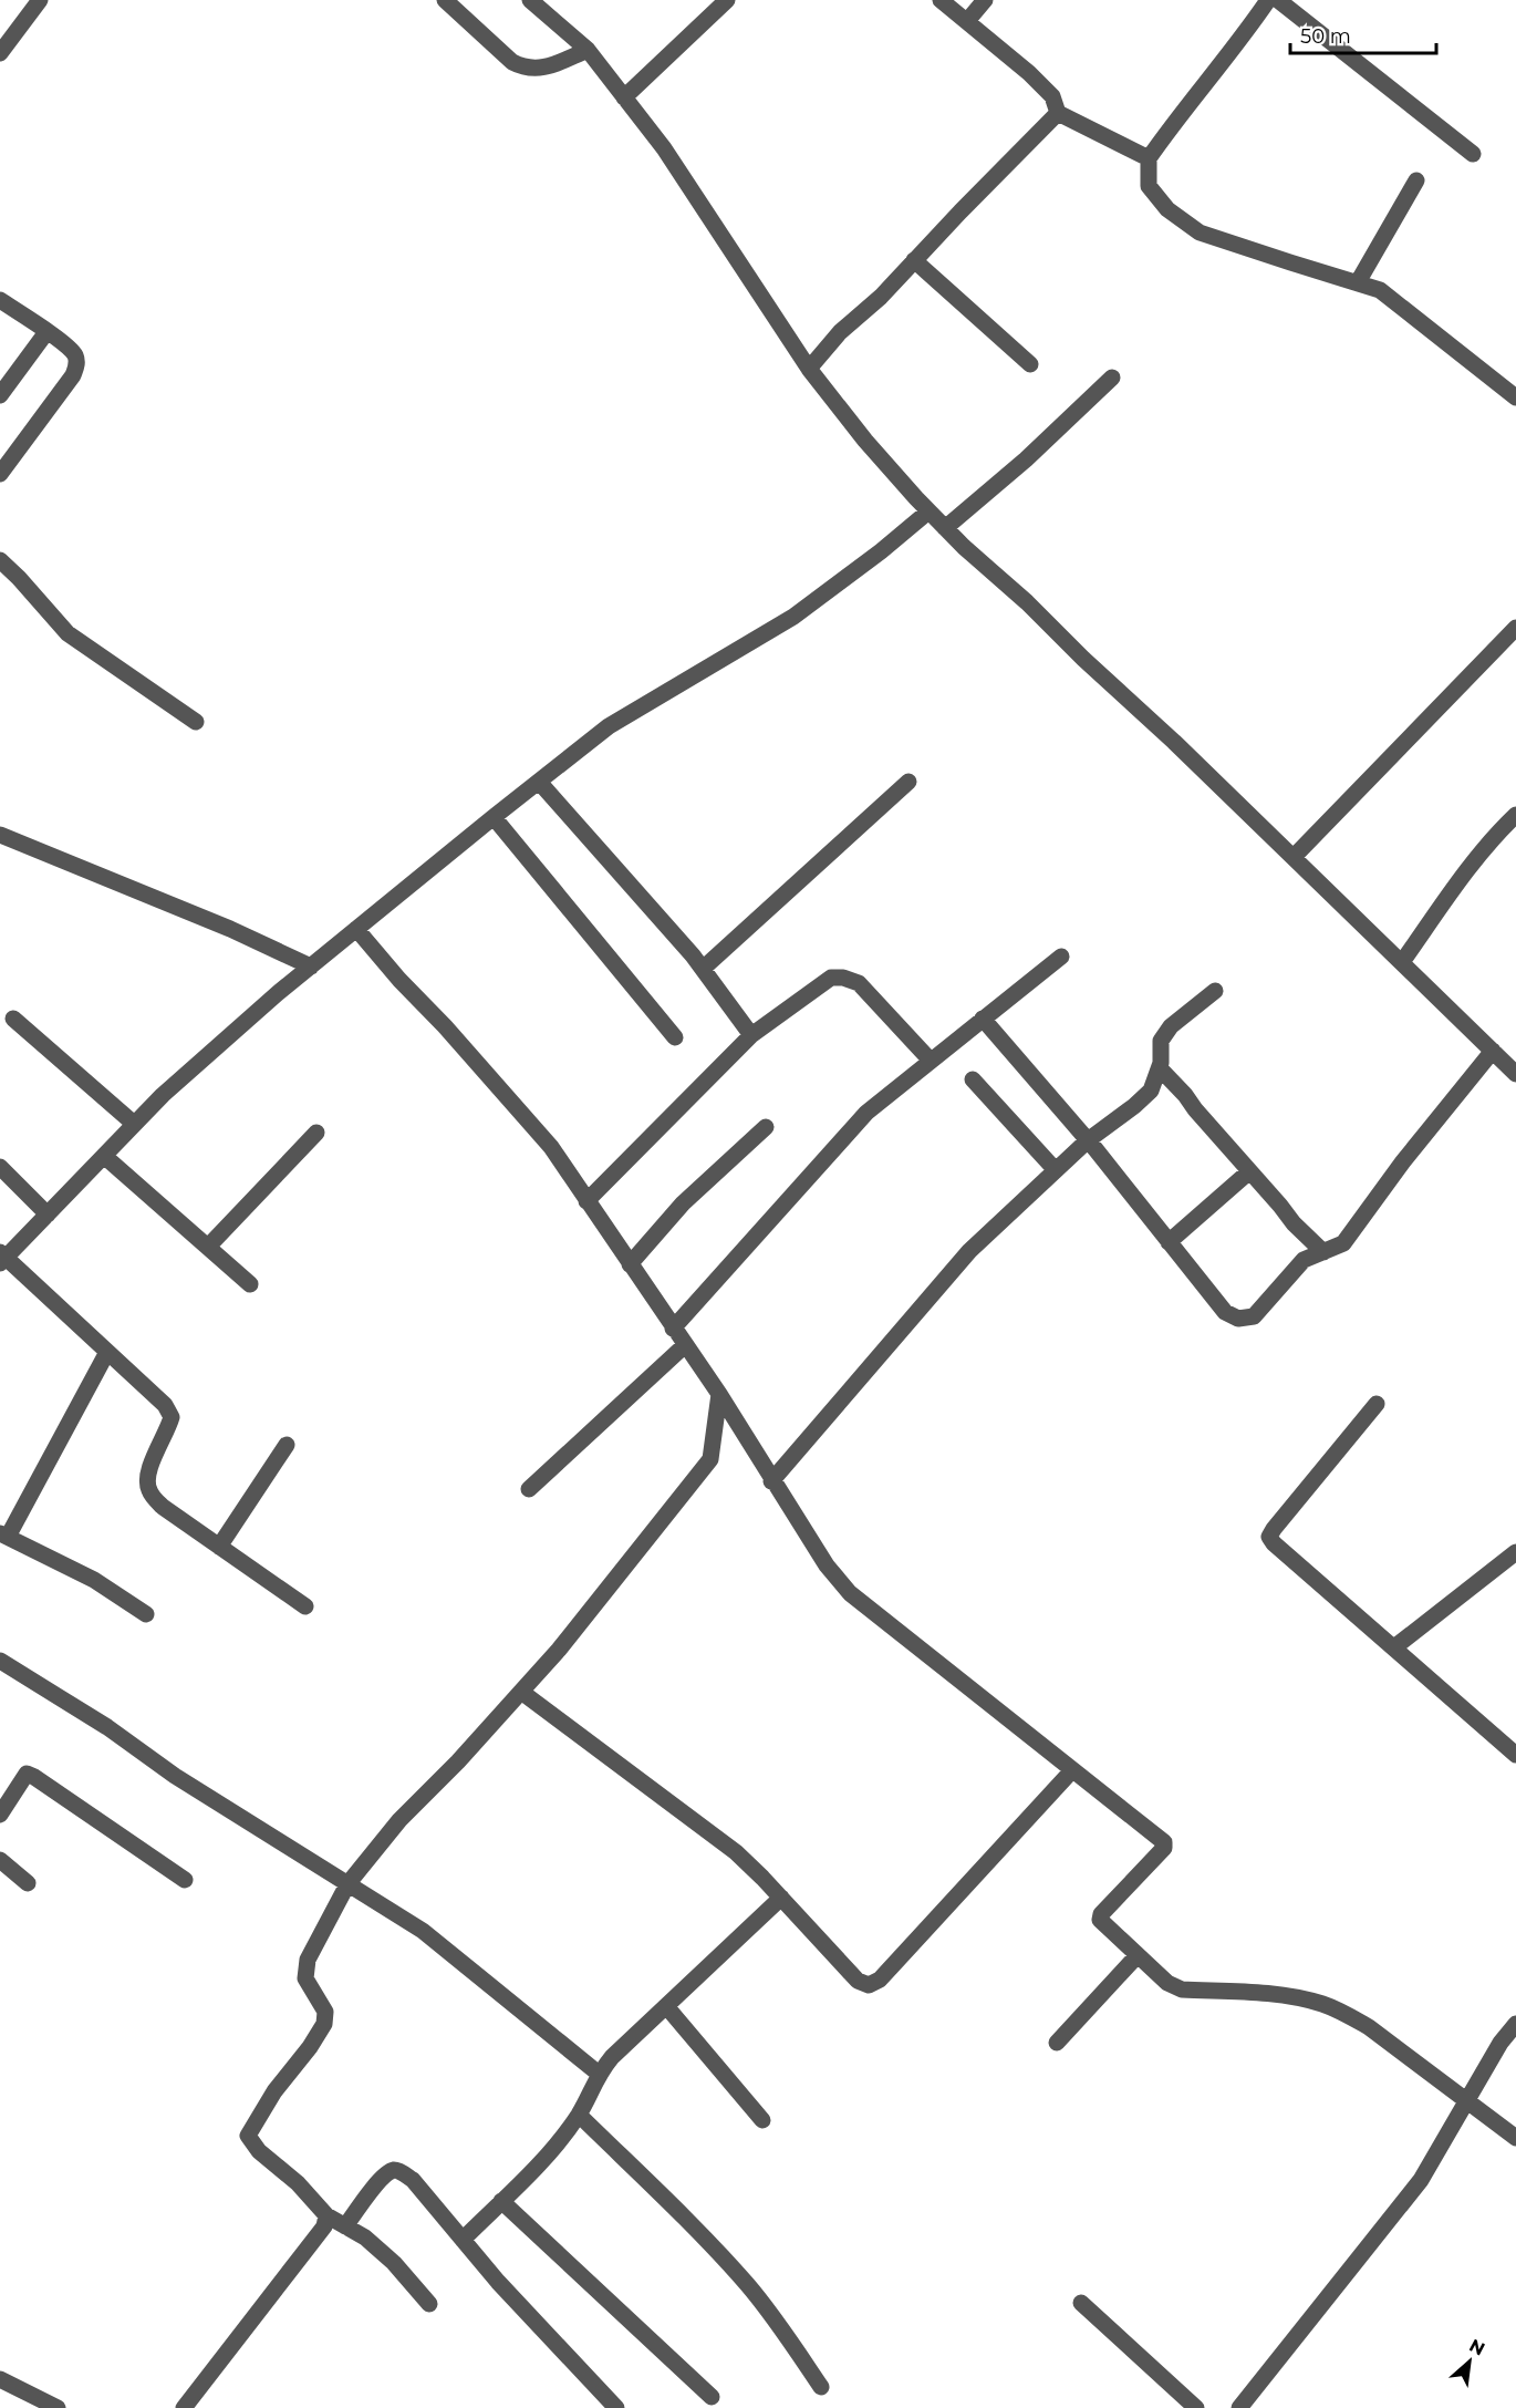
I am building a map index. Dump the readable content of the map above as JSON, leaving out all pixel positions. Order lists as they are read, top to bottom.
{
  "scale_bar": "50 m",
  "north": "top right"
}
